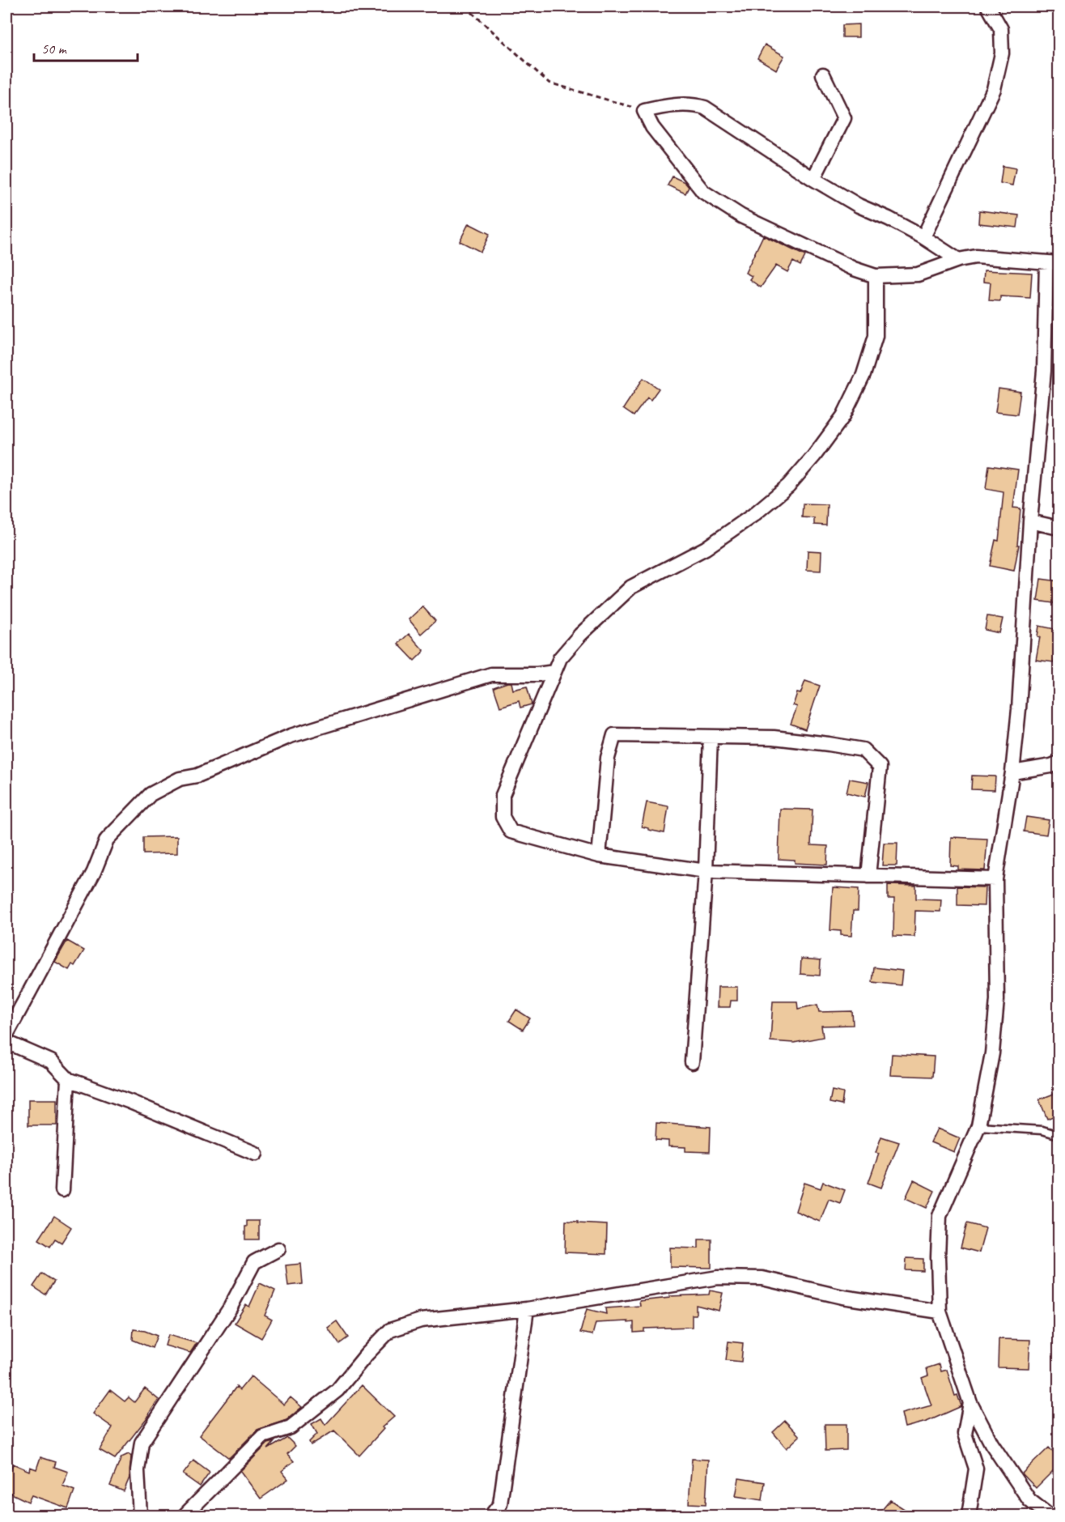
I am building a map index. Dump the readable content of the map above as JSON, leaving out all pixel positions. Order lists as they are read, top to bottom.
{
  "scale_bar": "50 m"
}
